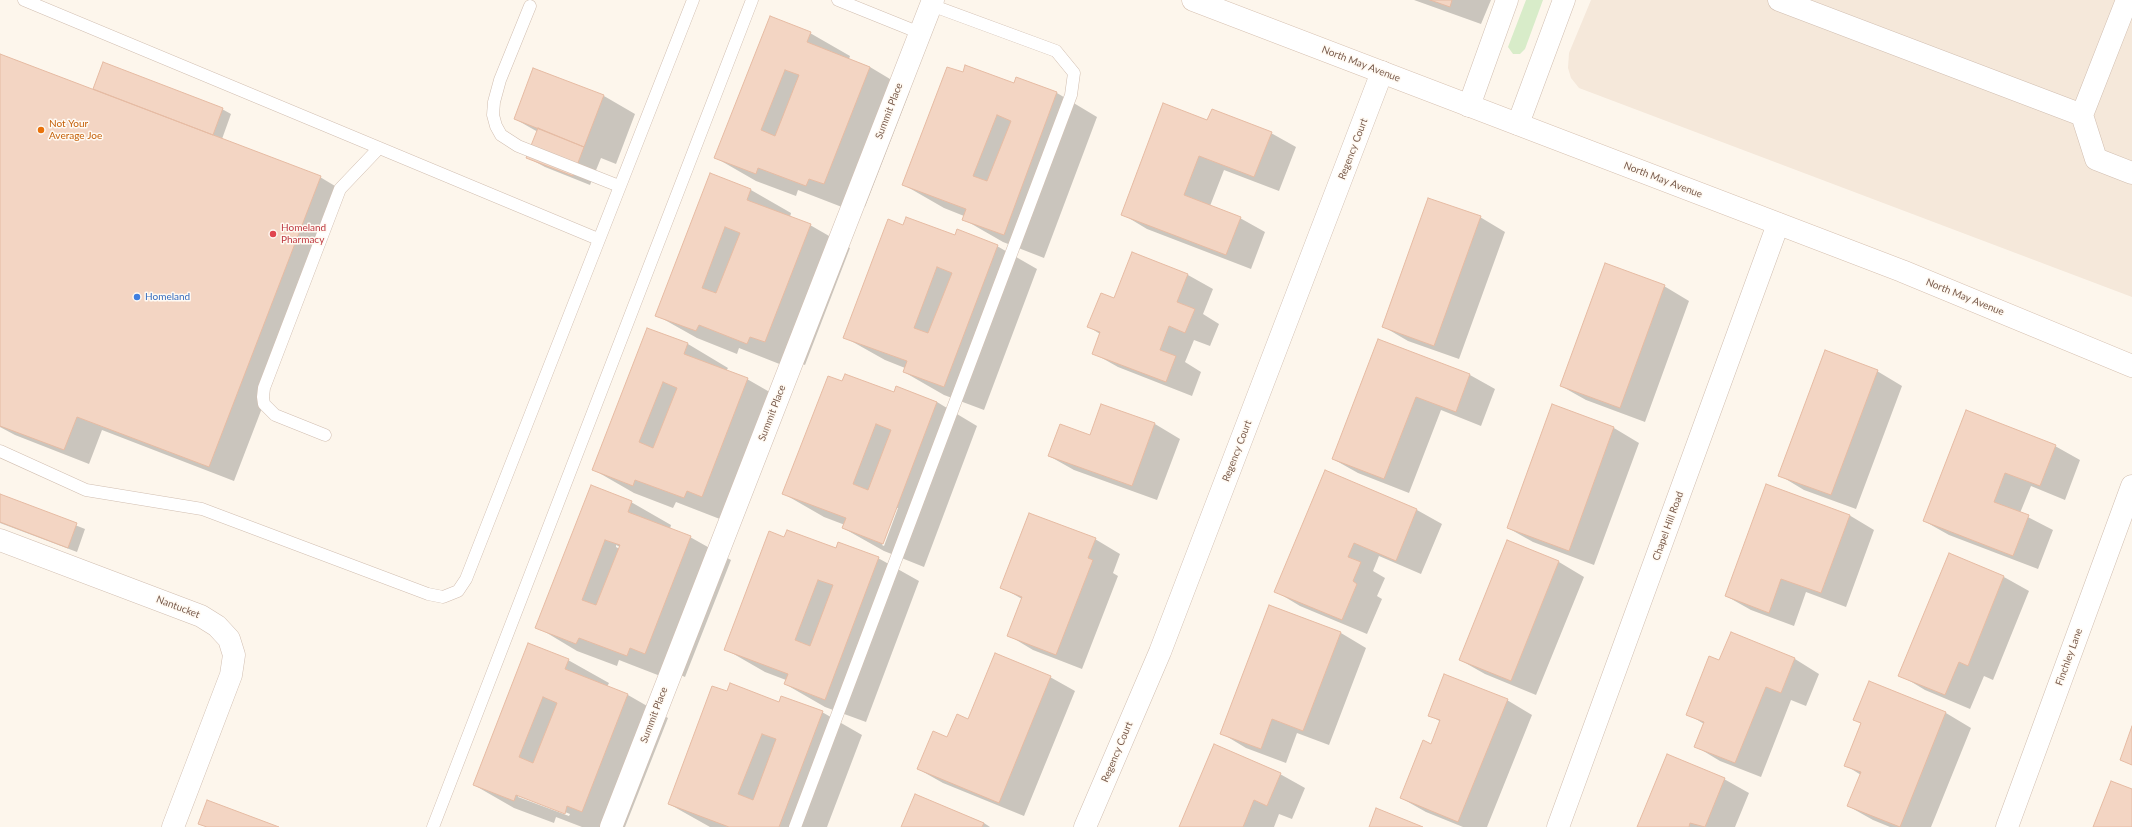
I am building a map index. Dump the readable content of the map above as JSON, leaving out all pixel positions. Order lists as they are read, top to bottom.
{
  "streets": {
    "street": [
      "North May Avenue",
      "Summit Place",
      "Regency Court",
      "Chapel Hill Road",
      "Nantucket",
      "Finchley Lane"
    ]
  },
  "crossings": [
    ["North May Avenue", "Regency Court"],
    ["North May Avenue", "Chapel Hill Road"]
  ],
  "places": ["Not Your Average Joe", "Homeland Pharmacy", "Homeland"]
}
